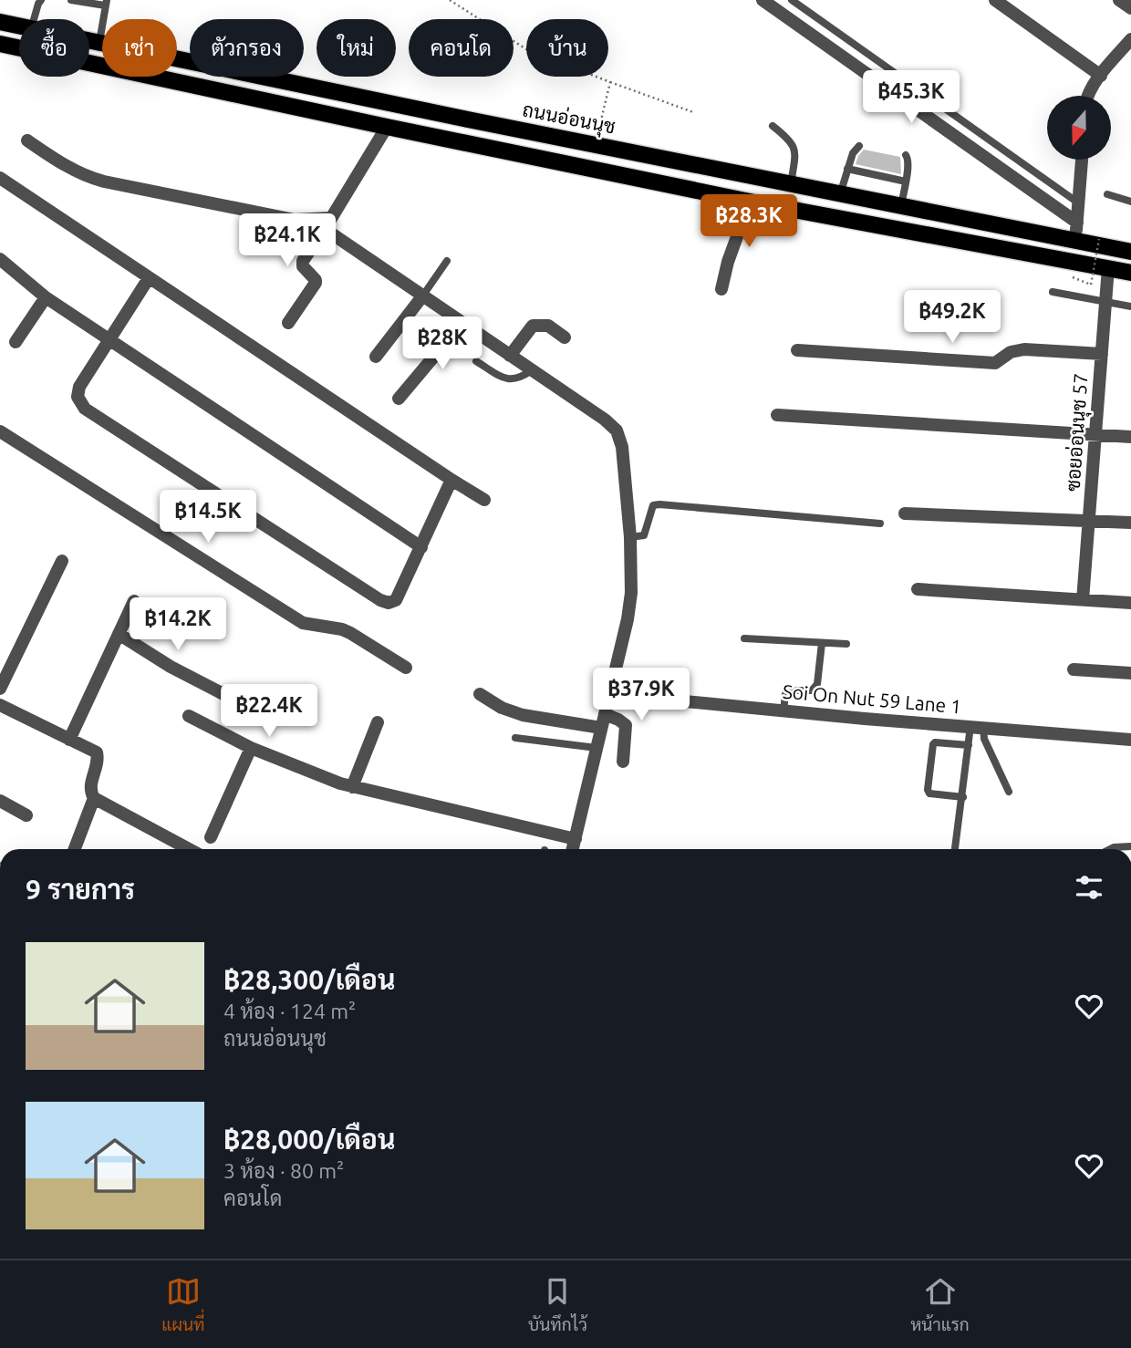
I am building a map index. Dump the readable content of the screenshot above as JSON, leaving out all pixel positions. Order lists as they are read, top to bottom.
{
  "streets": {
    "main road": ["ถนนอ่อนนุช"],
    "street": ["ซอยอ่อนนุช 57", "Soi On Nut 59 Lane 1"]
  },
  "north": "bottom",
  "page": {
    "chip": [
      "ซื้อ",
      "เช่า",
      "ตัวกรอง",
      "ใหม่",
      "คอนโด",
      "บ้าน"
    ],
    "price": [
      "฿45.3K",
      "฿28.3K",
      "฿24.1K",
      "฿49.2K",
      "฿28K",
      "฿14.5K",
      "฿14.2K",
      "฿37.9K",
      "฿22.4K"
    ],
    "heading": "9 รายการ",
    "list": [
      {
        "name": "฿28,300/เดือน",
        "note": "4 ห้อง · 124 m² · ถนนอ่อนนุช"
      },
      {
        "name": "฿28,000/เดือน",
        "note": "3 ห้อง · 80 m² · คอนโด"
      }
    ],
    "tabs": ["แผนที่", "บันทึกไว้", "หน้าแรก"]
  }
}
